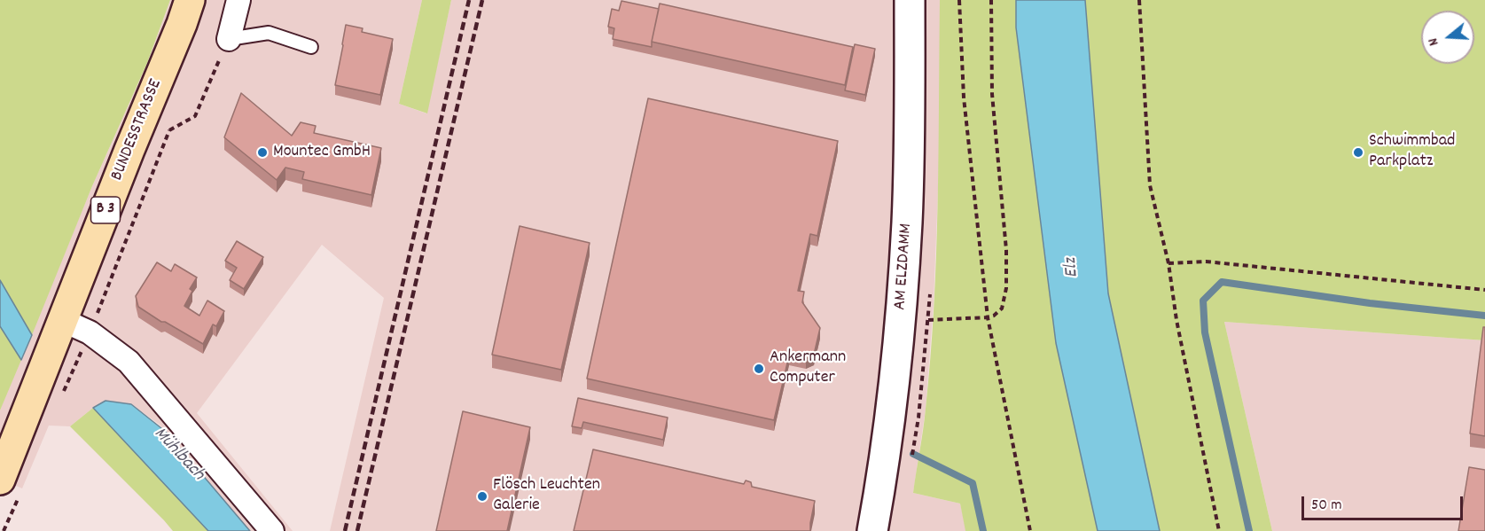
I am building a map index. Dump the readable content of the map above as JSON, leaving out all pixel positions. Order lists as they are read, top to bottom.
{
  "streets": {
    "main road": ["BUNDESSTRASSE", "B 3"],
    "street": ["AM ELZDAMM"]
  },
  "crossings": [
    ["BUNDESSTRASSE", "B 3"]
  ],
  "water": ["Elz", "Mühlbach"],
  "places": [
    "Mountec GmbH",
    "Schwimmbad Parkplatz",
    "Ankermann Computer",
    "Flösch Leuchten Galerie"
  ],
  "scale_bar": "50 m",
  "north": "left"
}
